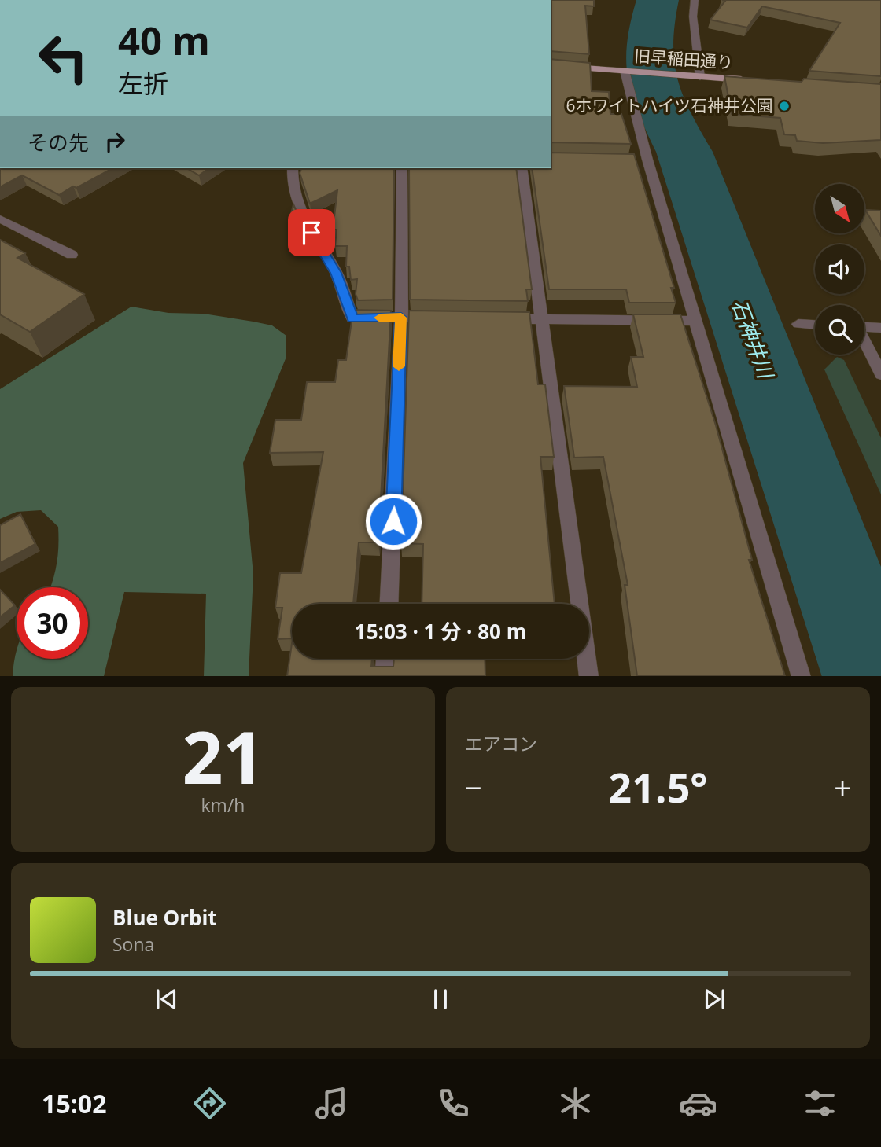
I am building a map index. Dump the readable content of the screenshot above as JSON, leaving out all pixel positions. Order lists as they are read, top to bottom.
{
  "streets": {
    "main road": ["旧早稲田通り"]
  },
  "water": ["石神井川"],
  "places": ["6ホワイトハイツ石神井公園"],
  "north": "bottom right",
  "page": {
    "turn": ["40 m", "左折"],
    "then": "その先",
    "limit": "30",
    "trip": "15:03 · 1 分 · 80 m",
    "tile": [
      ["21", "km/h"],
      "エアコン"
    ],
    "heat": ["−", "21.5°", "+"],
    "song": ["Blue Orbit", "Sona"],
    "tabs": "15:02"
  }
}
